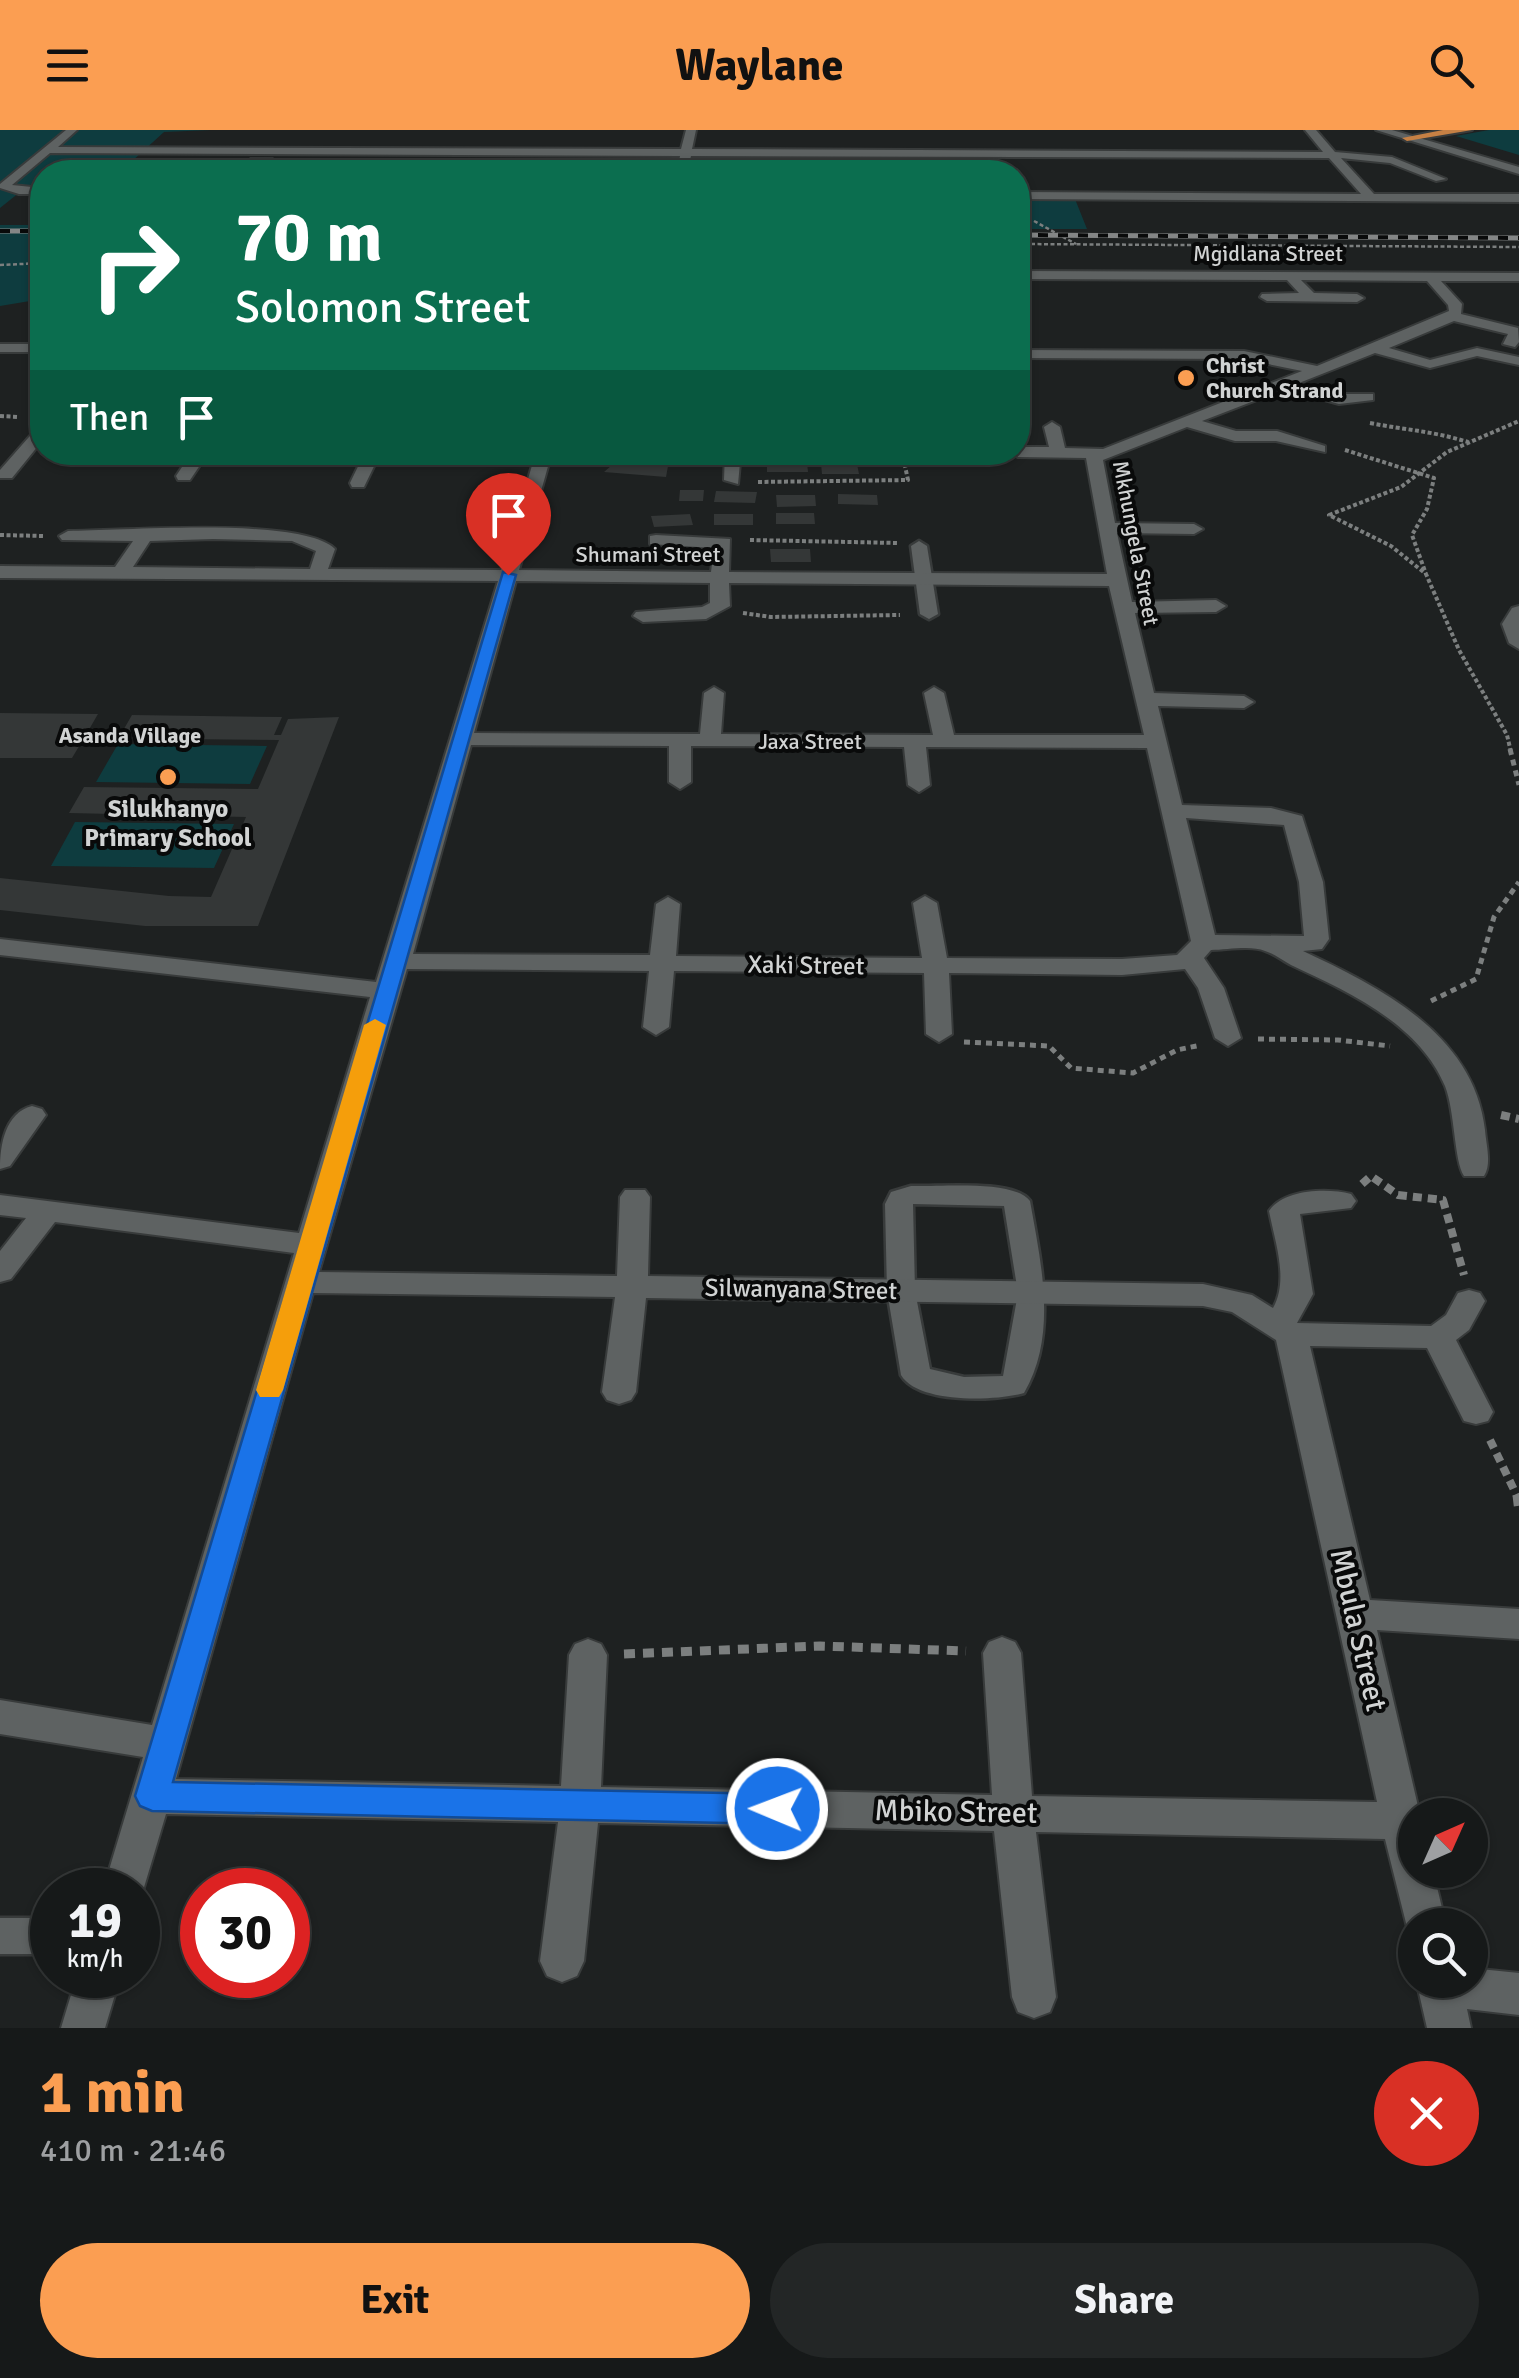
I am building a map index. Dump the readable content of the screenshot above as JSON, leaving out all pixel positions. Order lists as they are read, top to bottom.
{
  "streets": {
    "street": [
      "Mgidlana Street",
      "Mkhungela Street",
      "Shumani Street",
      "Jaxa Street",
      "Xaki Street",
      "Silwanyana Street",
      "Mbula Street",
      "Mbiko Street"
    ]
  },
  "crossings": [
    ["Mkhungela Street", "Shumani Street"],
    ["Mkhungela Street", "Jaxa Street"],
    ["Mkhungela Street", "Xaki Street"],
    ["Silwanyana Street", "Mbula Street"]
  ],
  "districts": ["Asanda Village"],
  "places": ["Christ Church Strand", "Silukhanyo Primary School"],
  "north": "top right",
  "page": {
    "header": "Waylane",
    "turn": ["70 m", "Solomon Street"],
    "then": "Then",
    "speed": "19 km/h",
    "limit": "30",
    "heading": ["1 min", "410 m · 21:46"],
    "buttons": ["Exit", "Share"]
  }
}
